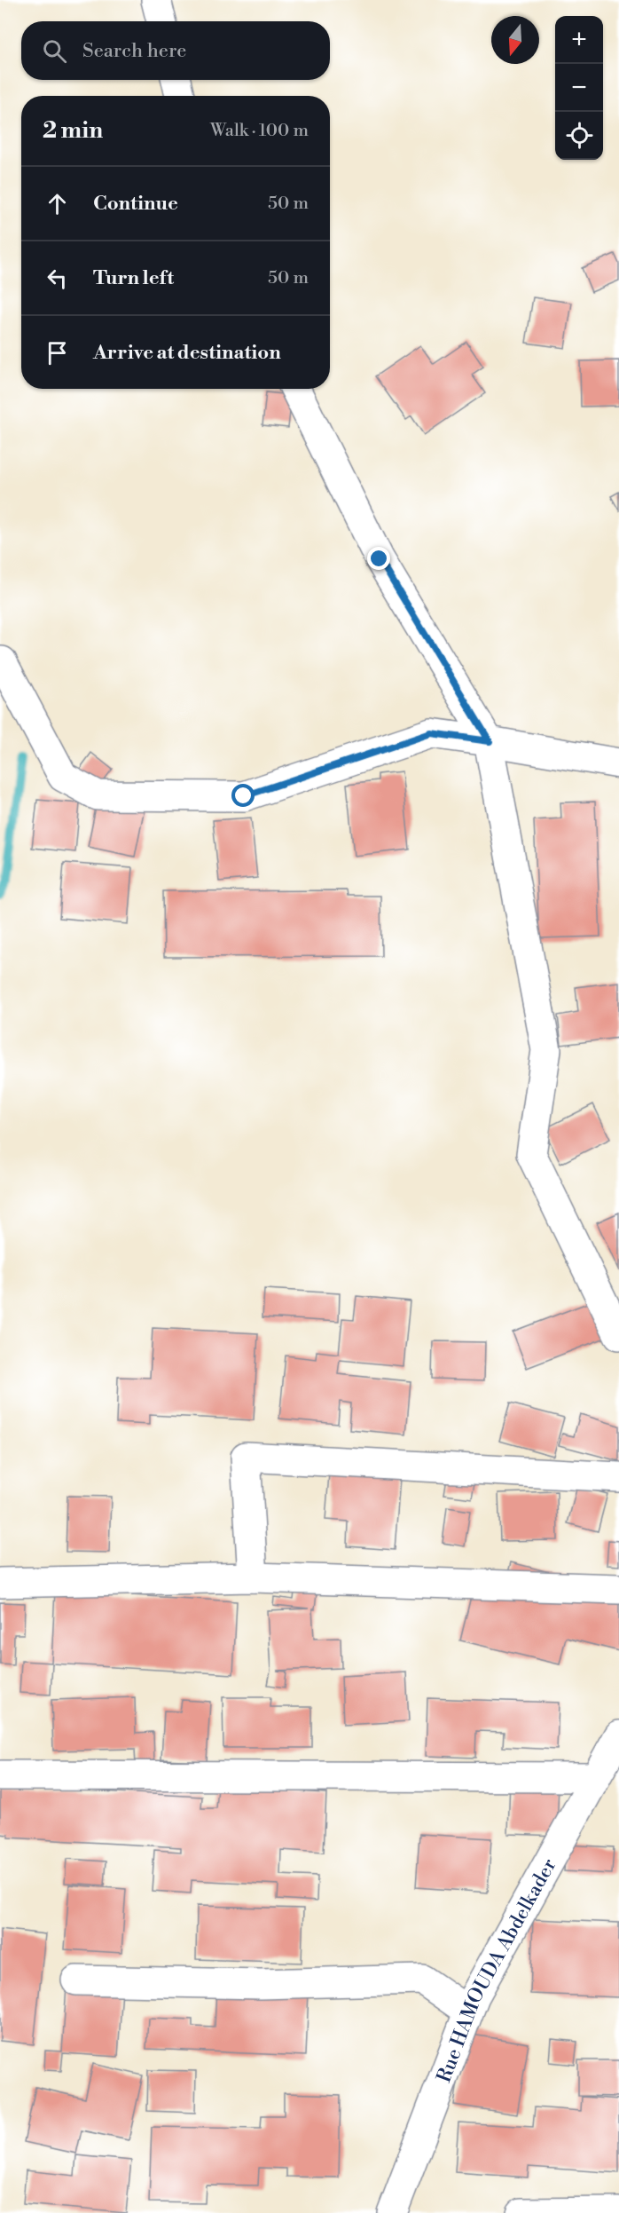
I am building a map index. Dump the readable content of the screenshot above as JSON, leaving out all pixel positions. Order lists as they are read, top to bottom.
{
  "streets": {
    "street": ["Rue HAMOUDA Abdelkader"]
  },
  "north": "bottom",
  "page": {
    "map_buttons": ["+", "−"],
    "search": "Search here",
    "heading": ["2 min", "Walk · 100 m"],
    "list": [
      ["Continue", "50 m"],
      ["Turn left", "50 m"],
      "Arrive at destination"
    ]
  }
}
